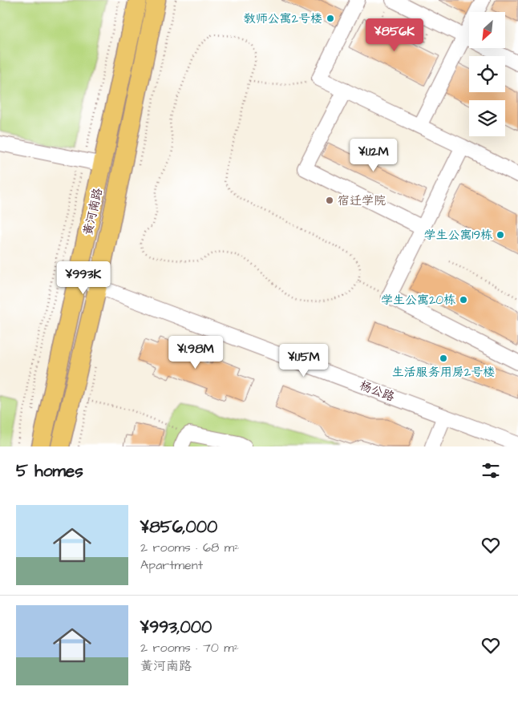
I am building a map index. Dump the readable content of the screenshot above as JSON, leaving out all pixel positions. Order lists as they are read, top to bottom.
{
  "streets": {
    "main road": ["黄河南路"],
    "street": ["杨公路"]
  },
  "crossings": [
    ["黄河南路", "杨公路"]
  ],
  "places": [
    "教师公寓2号楼",
    "宿迁学院",
    "学生公寓19栋",
    "学生公寓20栋",
    "生活服务用房2号楼"
  ],
  "north": "bottom left",
  "page": {
    "price": [
      "¥856K",
      "¥1.12M",
      "¥993K",
      "¥1.98M",
      "¥1.15M"
    ],
    "heading": "5 homes",
    "list": [
      {
        "name": "¥856,000",
        "note": "2 rooms · 68 m² · Apartment"
      },
      {
        "name": "¥993,000",
        "note": "2 rooms · 70 m² · 黄河南路"
      }
    ]
  }
}
